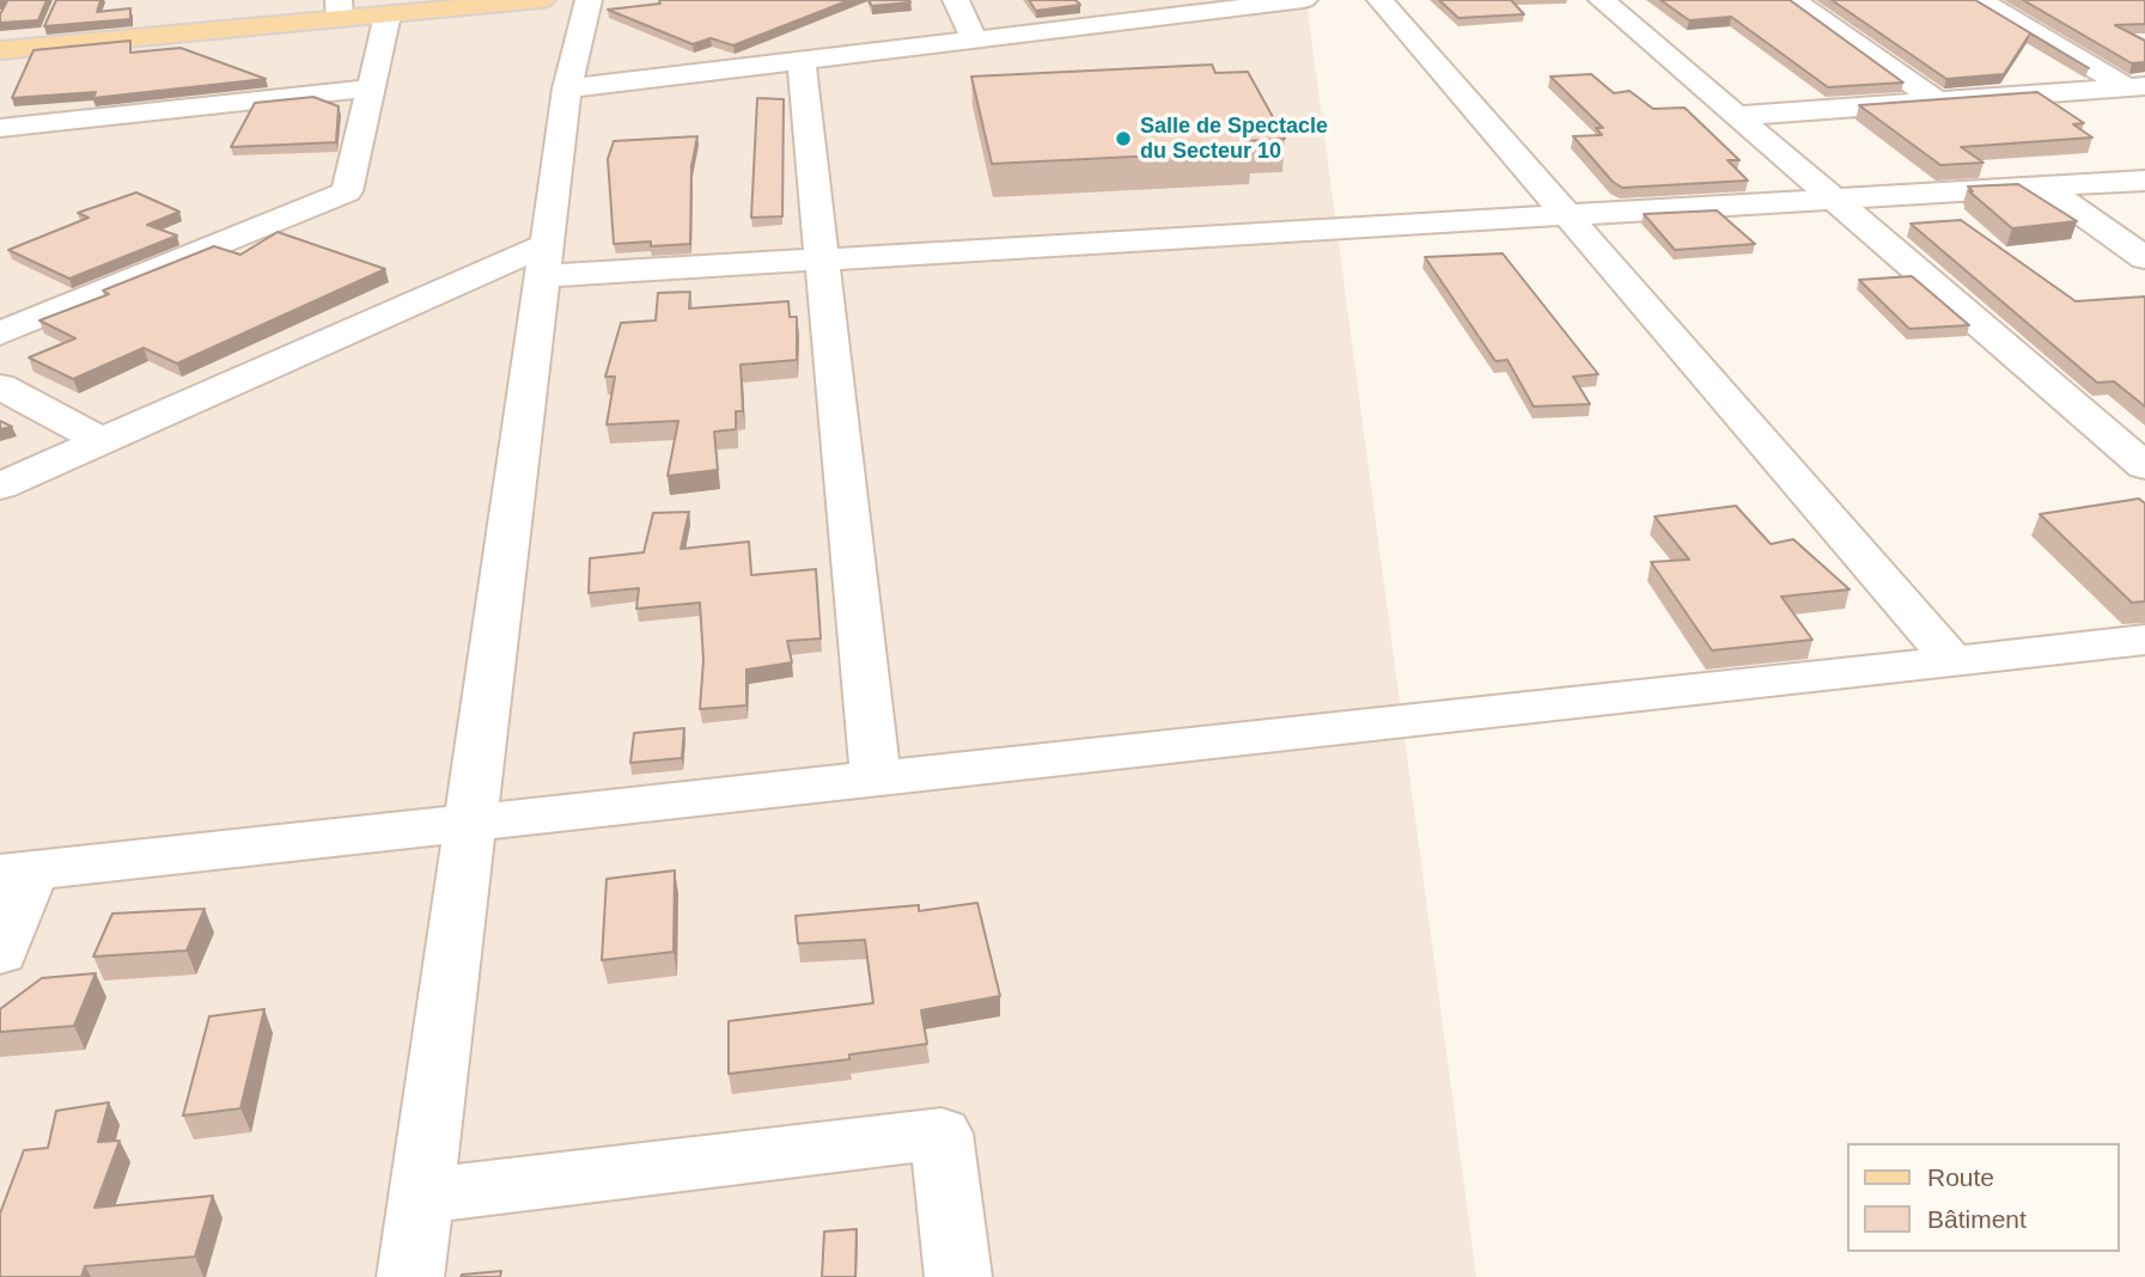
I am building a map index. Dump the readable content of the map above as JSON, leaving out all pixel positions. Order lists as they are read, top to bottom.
{
  "places": ["Salle de Spectacle du Secteur 10"],
  "legend": ["Route", "Bâtiment"]
}
